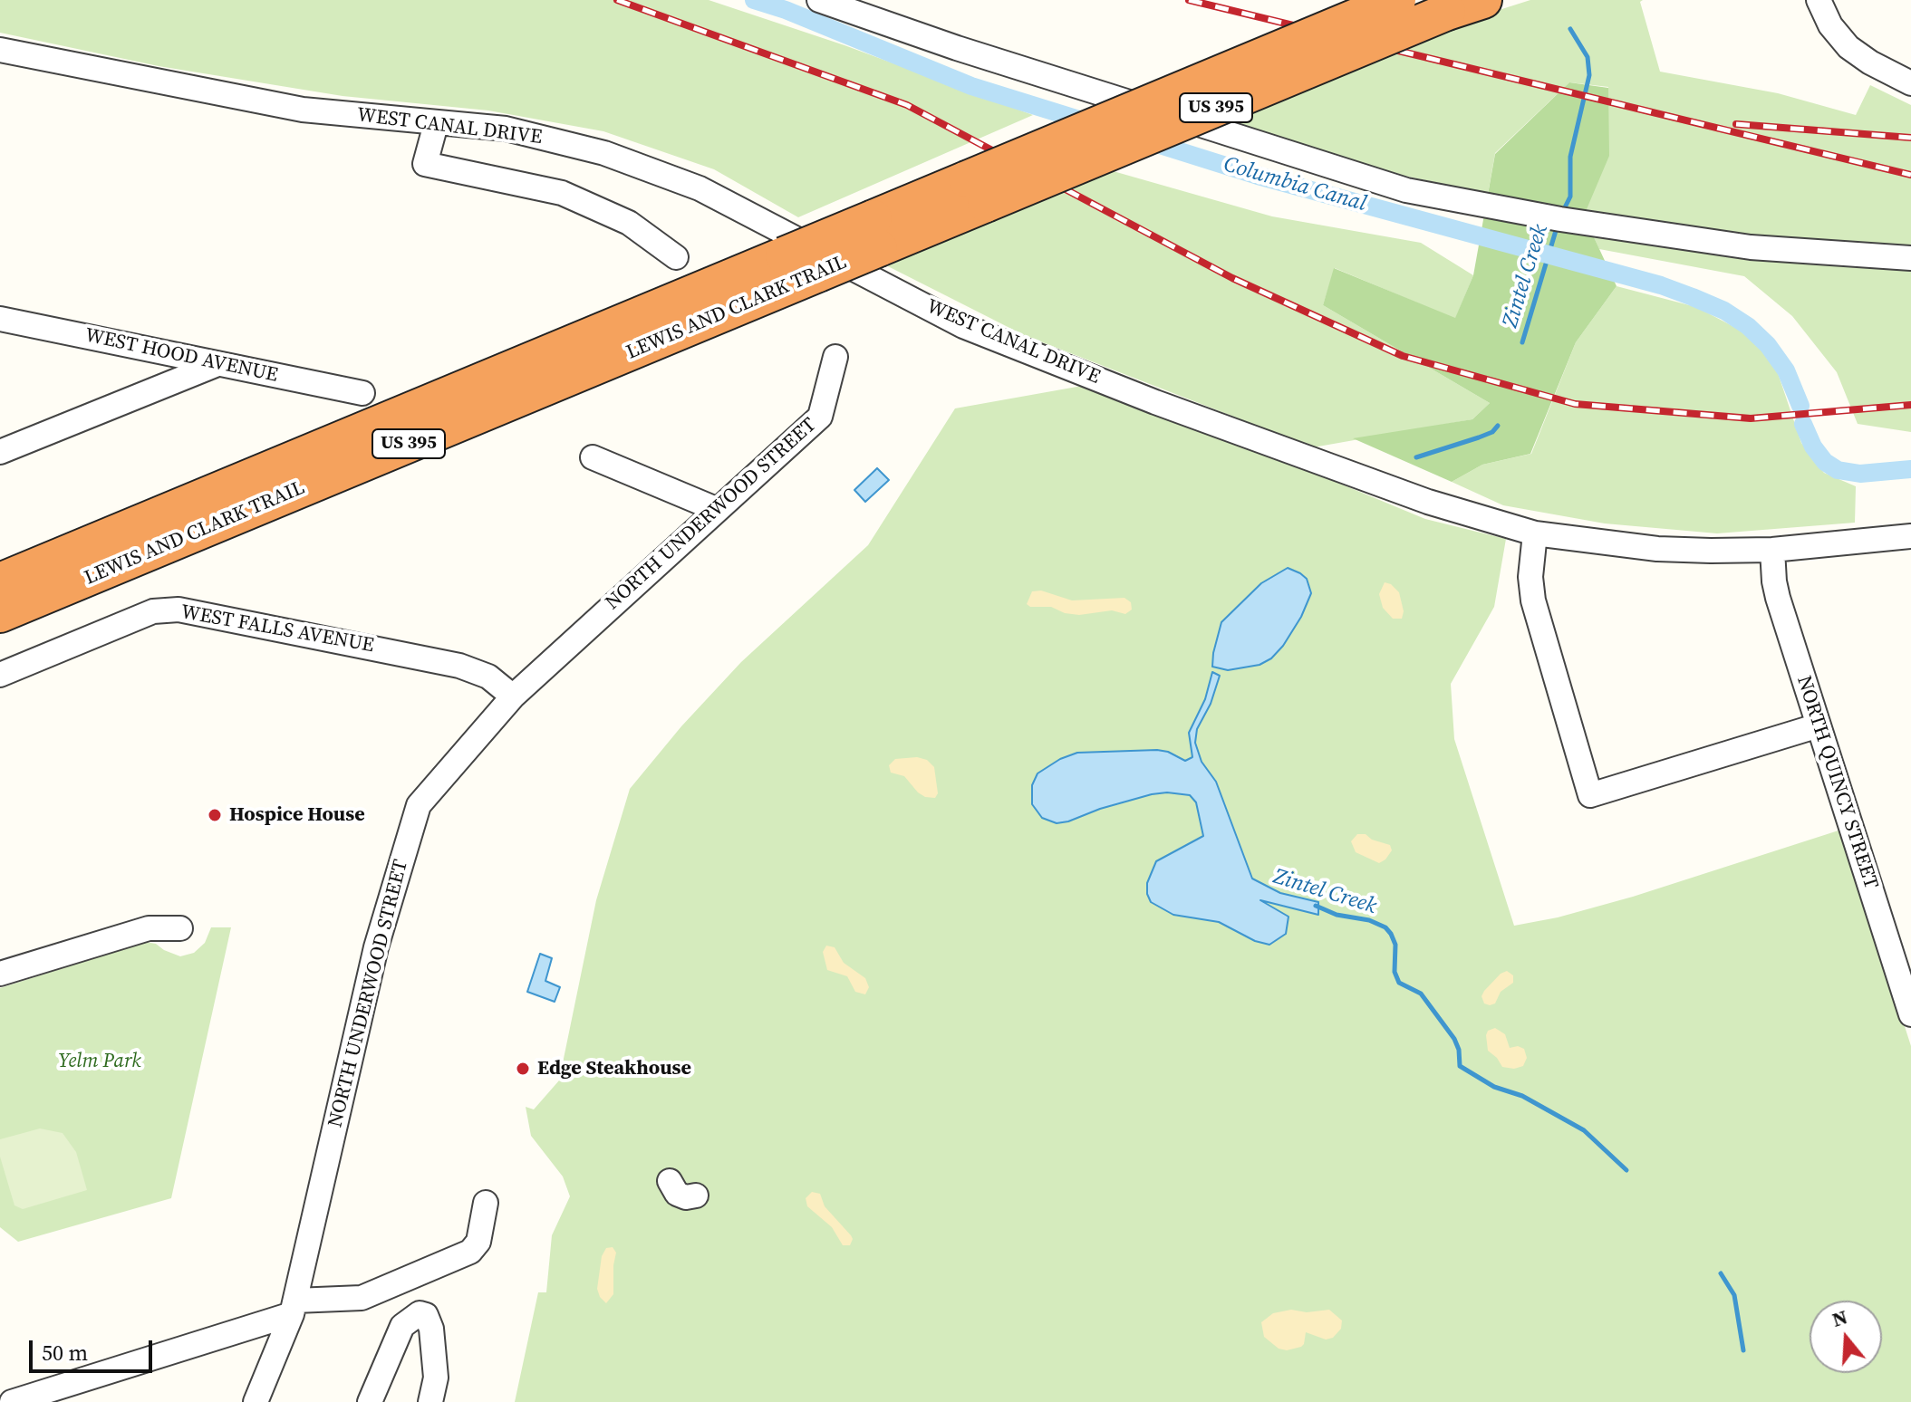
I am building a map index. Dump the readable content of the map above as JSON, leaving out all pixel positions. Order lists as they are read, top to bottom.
{
  "streets": {
    "highway": ["US 395", "LEWIS AND CLARK TRAIL"],
    "street": [
      "WEST CANAL DRIVE",
      "WEST HOOD AVENUE",
      "NORTH UNDERWOOD STREET",
      "WEST FALLS AVENUE",
      "NORTH QUINCY STREET"
    ]
  },
  "crossings": [
    ["WEST CANAL DRIVE", "NORTH QUINCY STREET"],
    ["NORTH UNDERWOOD STREET", "WEST FALLS AVENUE"]
  ],
  "water": ["Columbia Canal", "Zintel Creek"],
  "parks": ["Yelm Park"],
  "places": ["Hospice House", "Edge Steakhouse"],
  "scale_bar": "50 m",
  "north": "top"
}
